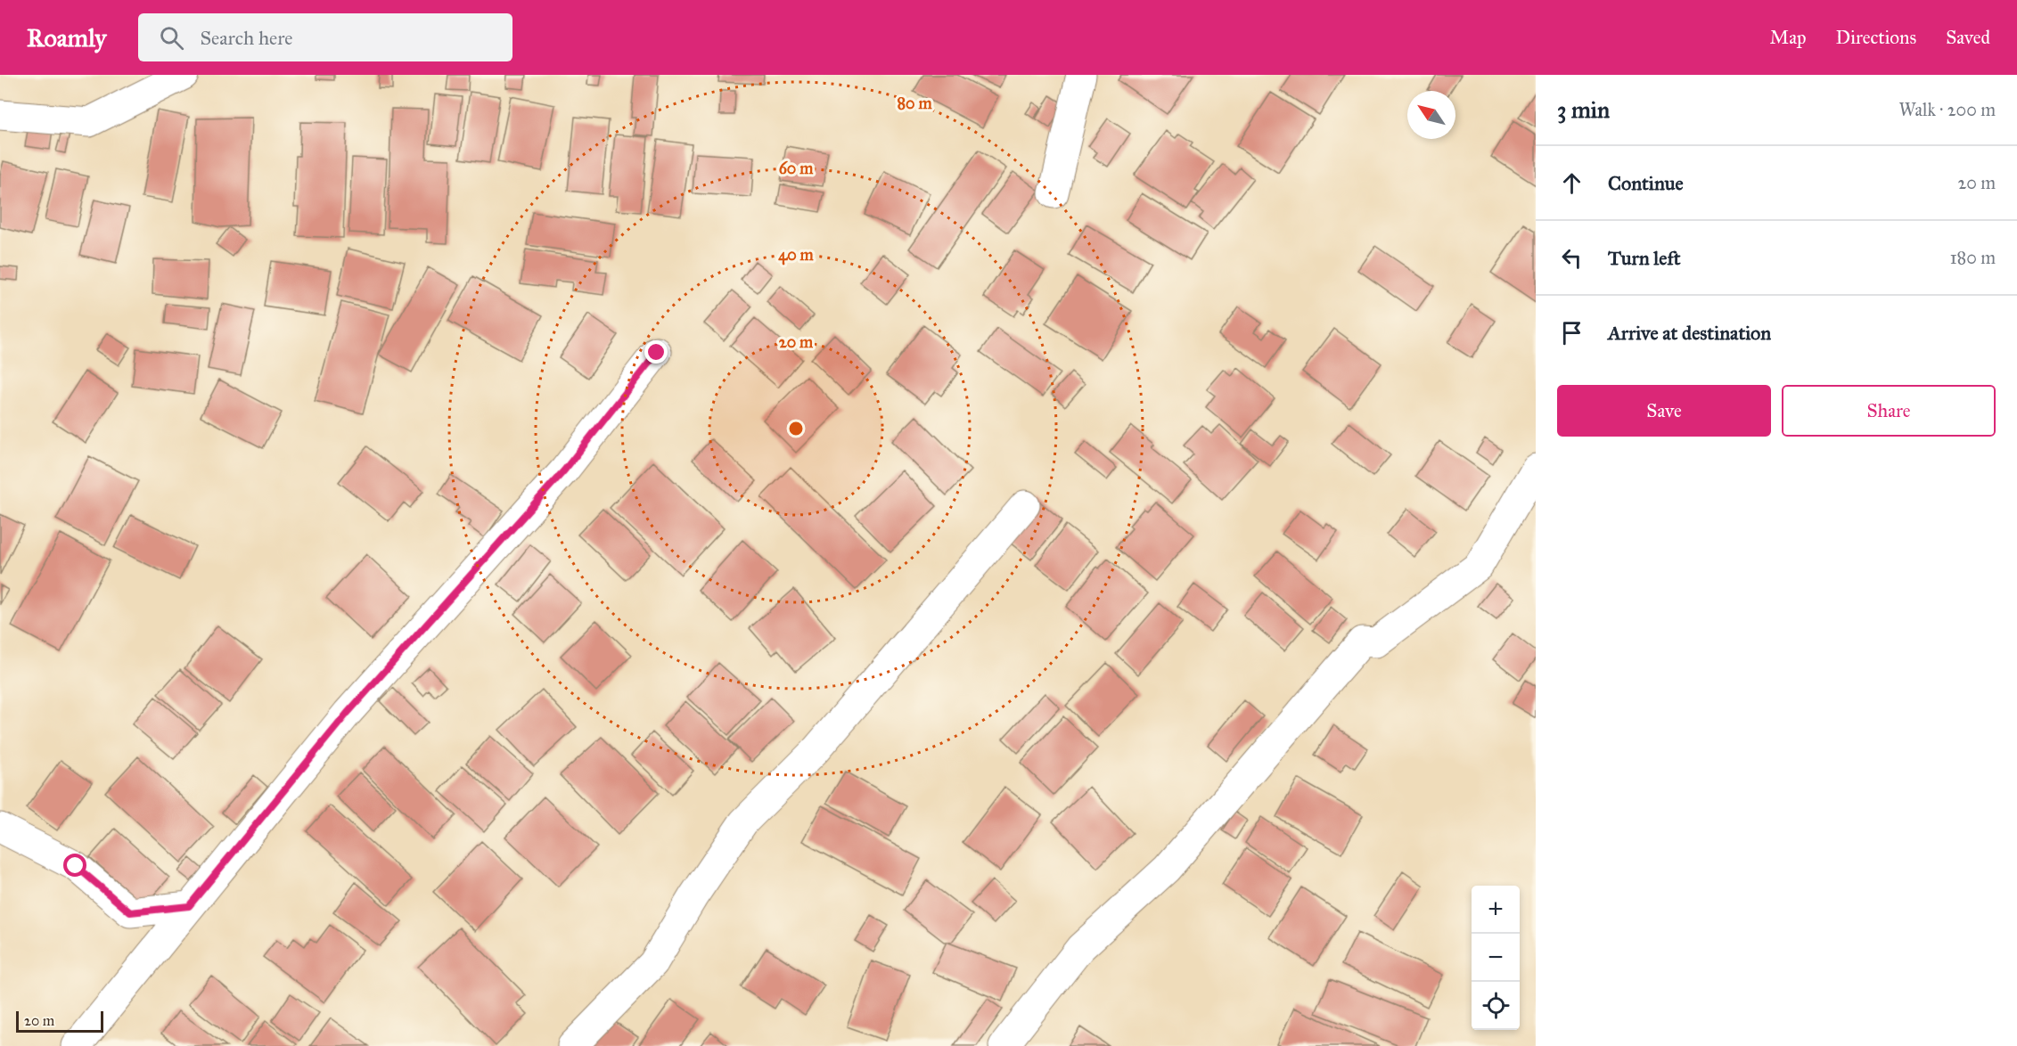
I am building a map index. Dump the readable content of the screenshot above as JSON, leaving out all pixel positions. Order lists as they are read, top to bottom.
{
  "scale_bar": "20 m",
  "north": "top left",
  "page": {
    "header": "Roamly",
    "search": "Search here",
    "nav": ["Map", "Directions", "Saved"],
    "heading": ["3 min", "Walk · 200 m"],
    "list": [
      ["Continue", "20 m"],
      ["Turn left", "180 m"],
      "Arrive at destination"
    ],
    "buttons": ["Save", "Share"],
    "map_buttons": ["+", "−"],
    "scale": "20 m"
  },
  "rings": [
    "80 m",
    "60 m",
    "40 m",
    "20 m"
  ]
}
